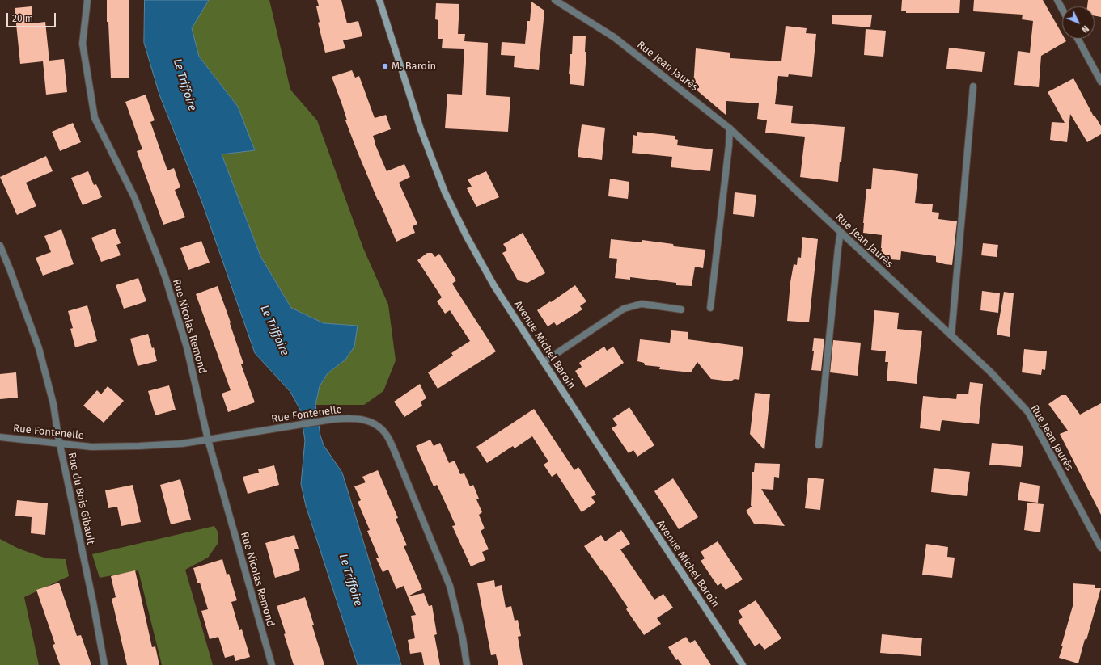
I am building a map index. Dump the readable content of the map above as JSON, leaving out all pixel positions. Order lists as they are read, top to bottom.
{
  "streets": {
    "street": [
      "Rue Jean Jaurès",
      "Rue Nicolas Remond",
      "Avenue Michel Baroin",
      "Rue Fontenelle",
      "Rue du Bois Gibault"
    ]
  },
  "crossings": [
    ["Rue Nicolas Remond", "Rue Fontenelle"],
    ["Rue Fontenelle", "Rue du Bois Gibault"]
  ],
  "water": ["Le Triffoire"],
  "places": ["M. Baroin"],
  "scale_bar": "20 m",
  "north": "bottom right"
}
